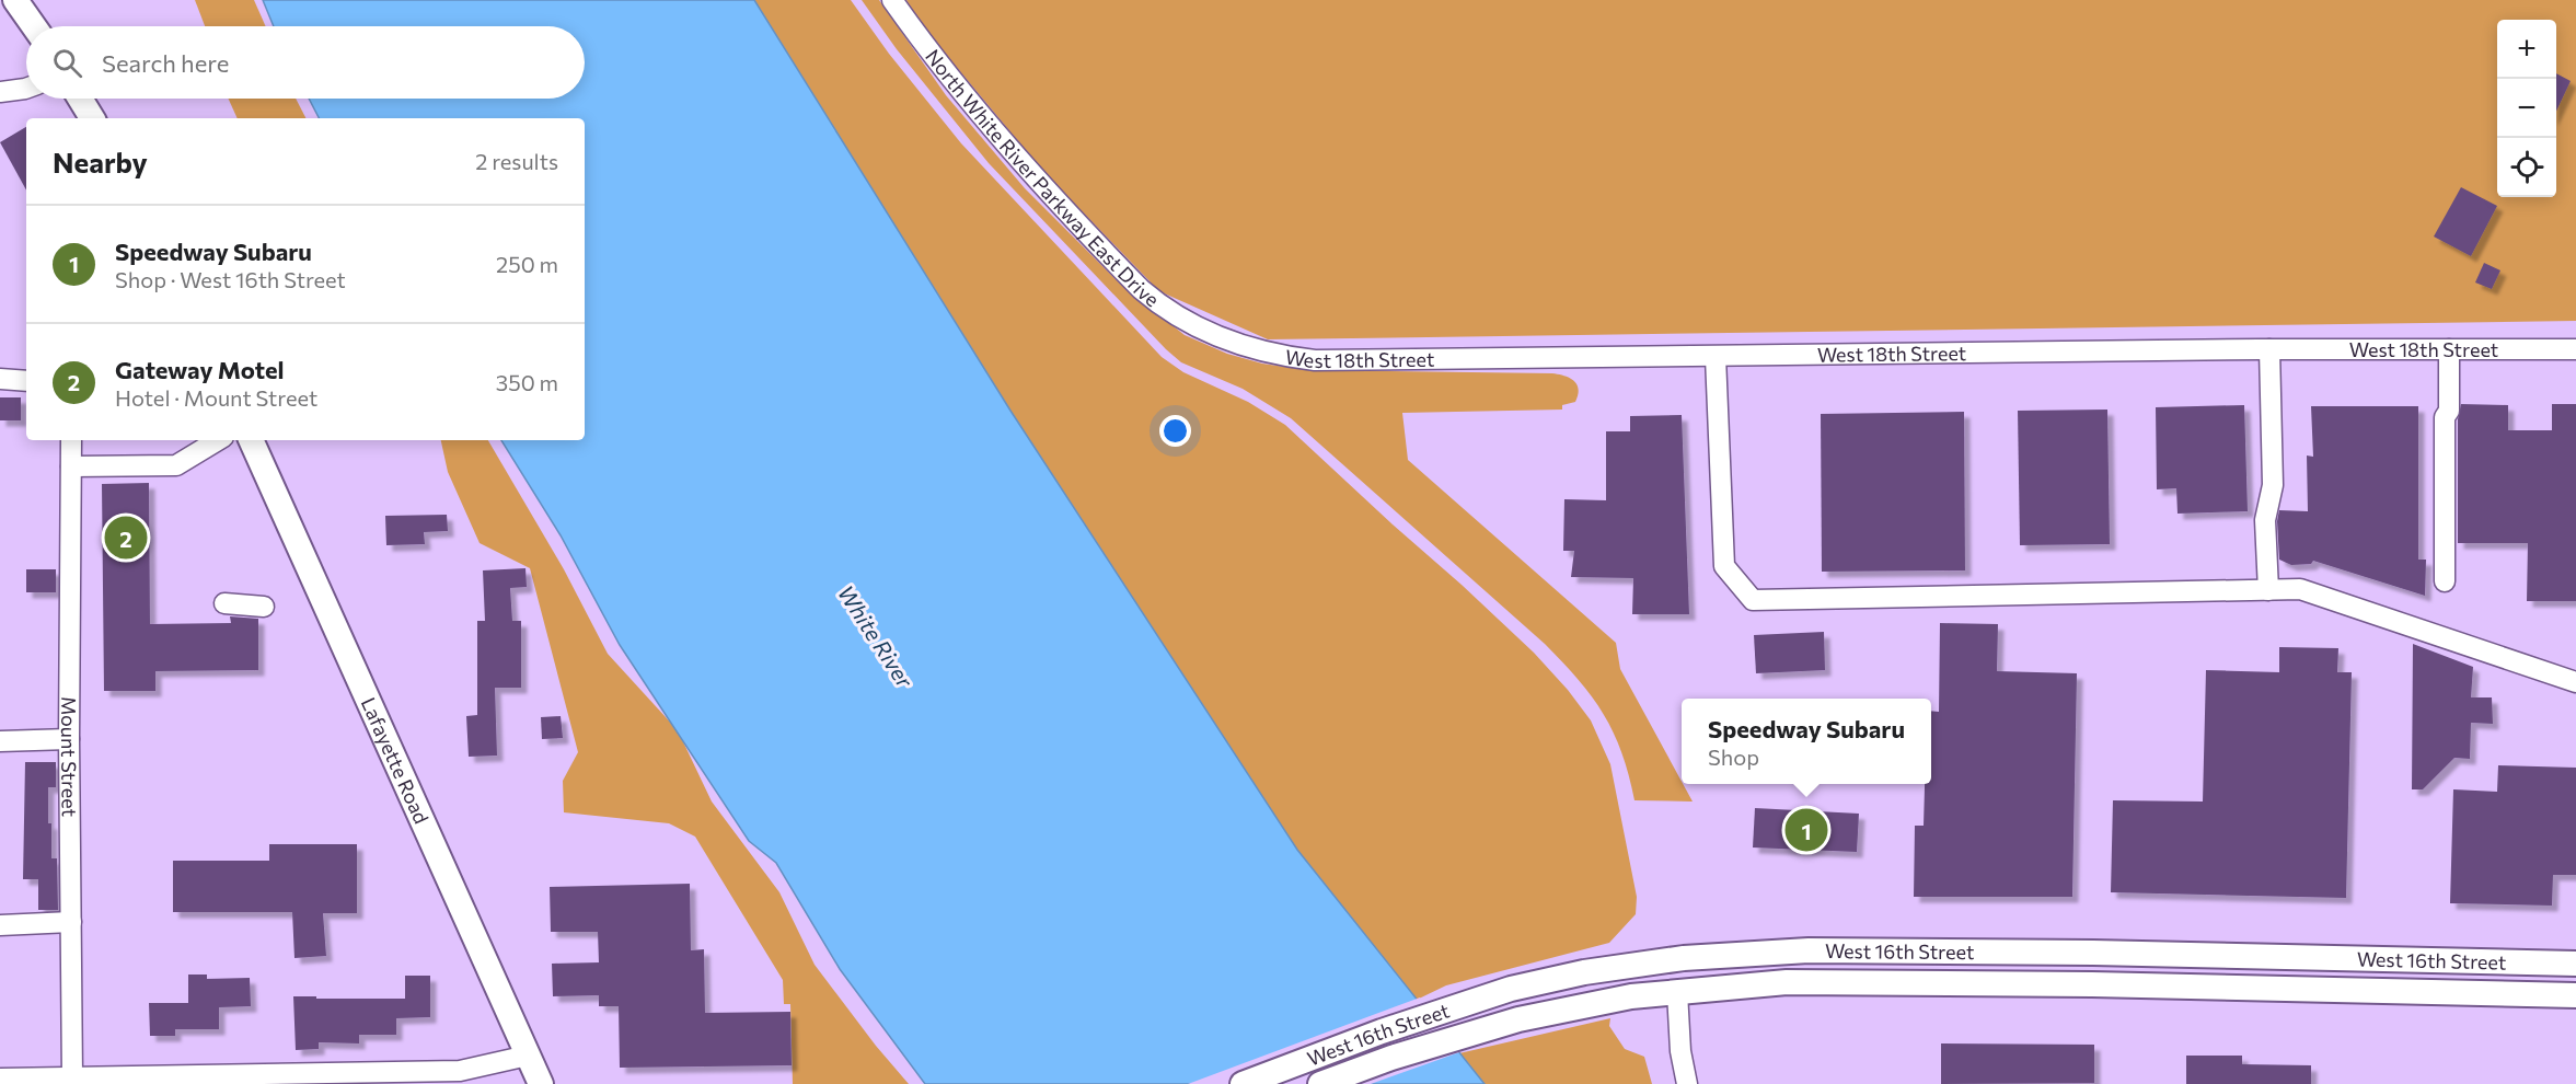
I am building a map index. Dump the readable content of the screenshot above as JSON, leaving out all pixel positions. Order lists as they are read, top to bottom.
{
  "streets": {
    "main road": ["Lafayette Road", "West 16th Street"],
    "street": ["North White River Parkway East Drive", "West 18th Street", "Mount Street"]
  },
  "crossings": [
    ["North White River Parkway East Drive", "West 18th Street"]
  ],
  "water": ["White River"],
  "page": {
    "map_buttons": ["+", "−"],
    "search": "Search here",
    "heading": ["Nearby", "2 results"],
    "list": [
      {
        "mark": "1",
        "name": "Speedway Subaru",
        "note": "Shop · West 16th Street",
        "value": "250 m"
      },
      {
        "mark": "2",
        "name": "Gateway Motel",
        "note": "Hotel · Mount Street",
        "value": "350 m"
      }
    ],
    "pins": ["2", "1"],
    "popup": ["Speedway Subaru", "Shop"]
  }
}
